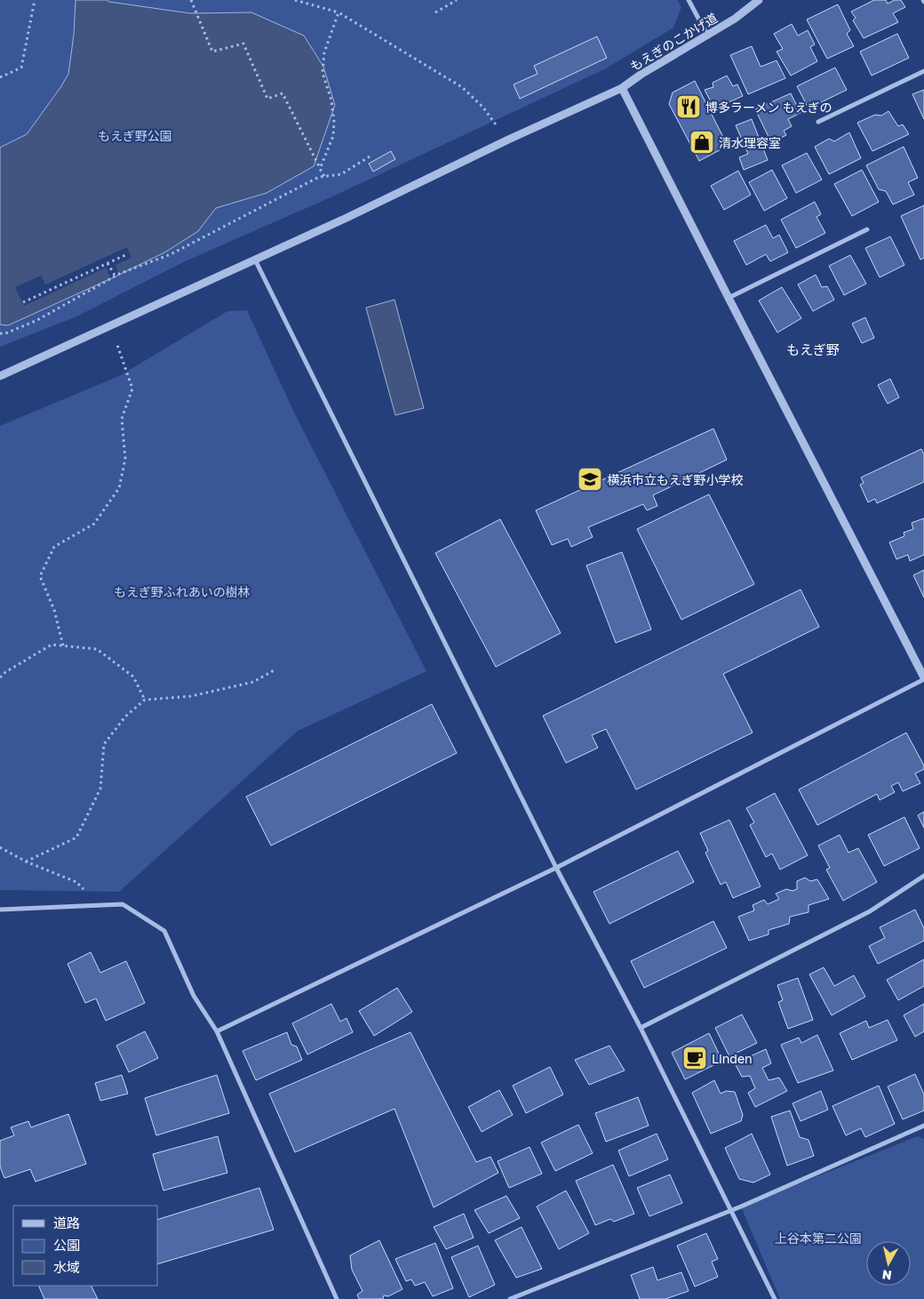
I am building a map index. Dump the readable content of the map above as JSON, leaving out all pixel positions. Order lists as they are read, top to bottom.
{
  "streets": {
    "street": ["もえぎのこかげ道"]
  },
  "districts": ["もえぎ野"],
  "parks": ["もえぎ野公園", "もえぎ野ふれあいの樹林", "上谷本第二公園"],
  "places": {
    "restaurant": ["博多ラーメン もえぎの"],
    "shop": ["清水理容室"],
    "school or university": ["横浜市立もえぎ野小学校"],
    "cafe": ["Linden"]
  },
  "legend": ["道路", "公園", "水域"],
  "north": "bottom"
}
